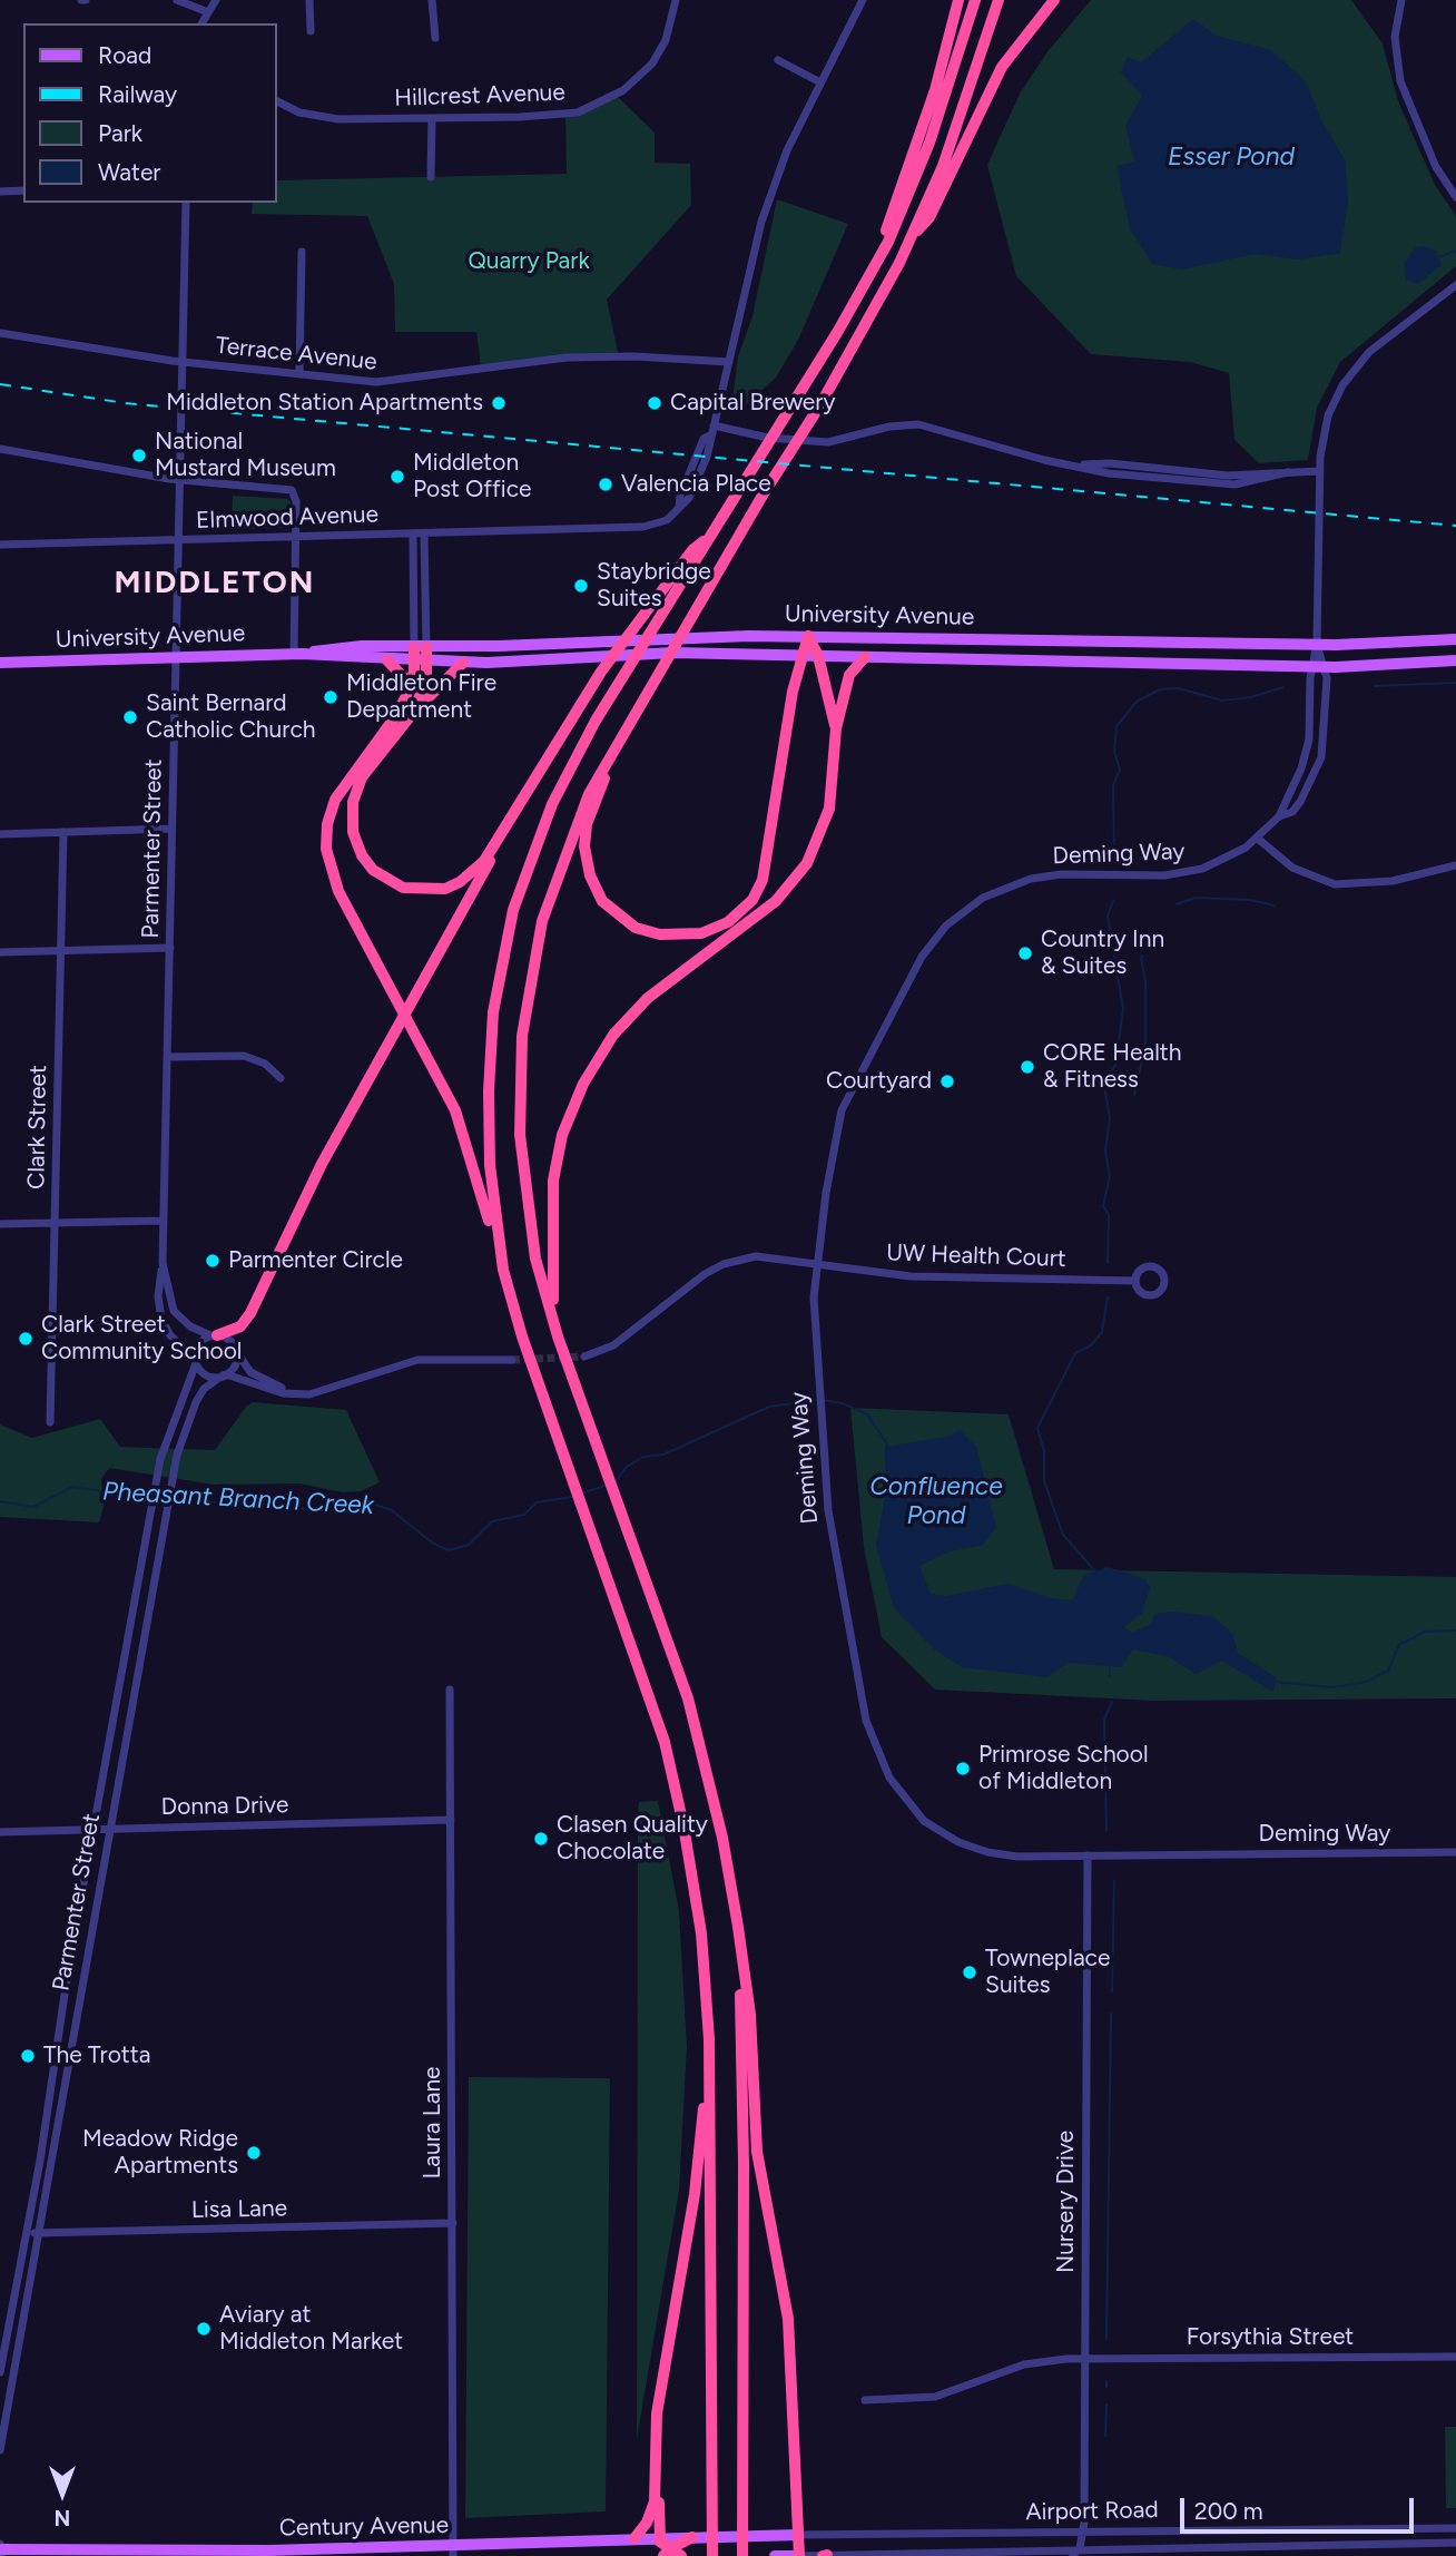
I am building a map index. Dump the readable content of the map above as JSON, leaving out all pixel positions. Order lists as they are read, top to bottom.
{
  "streets": {
    "main road": ["University Avenue", "Airport Road", "Century Avenue"],
    "street": [
      "Hillcrest Avenue",
      "Terrace Avenue",
      "Elmwood Avenue",
      "Parmenter Street",
      "Deming Way",
      "Clark Street",
      "UW Health Court",
      "Donna Drive",
      "Laura Lane",
      "Nursery Drive",
      "Lisa Lane",
      "Forsythia Street"
    ]
  },
  "crossings": [
    ["Terrace Avenue", "Parmenter Street"],
    ["Elmwood Avenue", "Parmenter Street"],
    ["University Avenue", "Parmenter Street"],
    ["University Avenue", "Deming Way"],
    ["Parmenter Street", "Donna Drive"],
    ["Parmenter Street", "Lisa Lane"],
    ["Deming Way", "UW Health Court"],
    ["Deming Way", "Nursery Drive"],
    ["Donna Drive", "Laura Lane"],
    ["Laura Lane", "Lisa Lane"],
    ["Laura Lane", "Century Avenue"],
    ["Nursery Drive", "Forsythia Street"],
    ["Nursery Drive", "Airport Road"],
    ["Airport Road", "Century Avenue"]
  ],
  "districts": ["MIDDLETON"],
  "water": ["Esser Pond", "Confluence Pond", "Pheasant Branch Creek"],
  "parks": ["Quarry Park"],
  "places": [
    "Middleton Station Apartments",
    "Capital Brewery",
    "National Mustard Museum",
    "Middleton Post Office",
    "Valencia Place",
    "Staybridge Suites",
    "Middleton Fire Department",
    "Saint Bernard Catholic Church",
    "Country Inn & Suites",
    "CORE Health & Fitness",
    "Courtyard",
    "Parmenter Circle",
    "Clark Street Community School",
    "Primrose School of Middleton",
    "Clasen Quality Chocolate",
    "Towneplace Suites",
    "The Trotta",
    "Meadow Ridge Apartments",
    "Aviary at Middleton Market"
  ],
  "legend": [
    "Road",
    "Railway",
    "Park",
    "Water"
  ],
  "scale_bar": "200 m",
  "north": "bottom"
}
